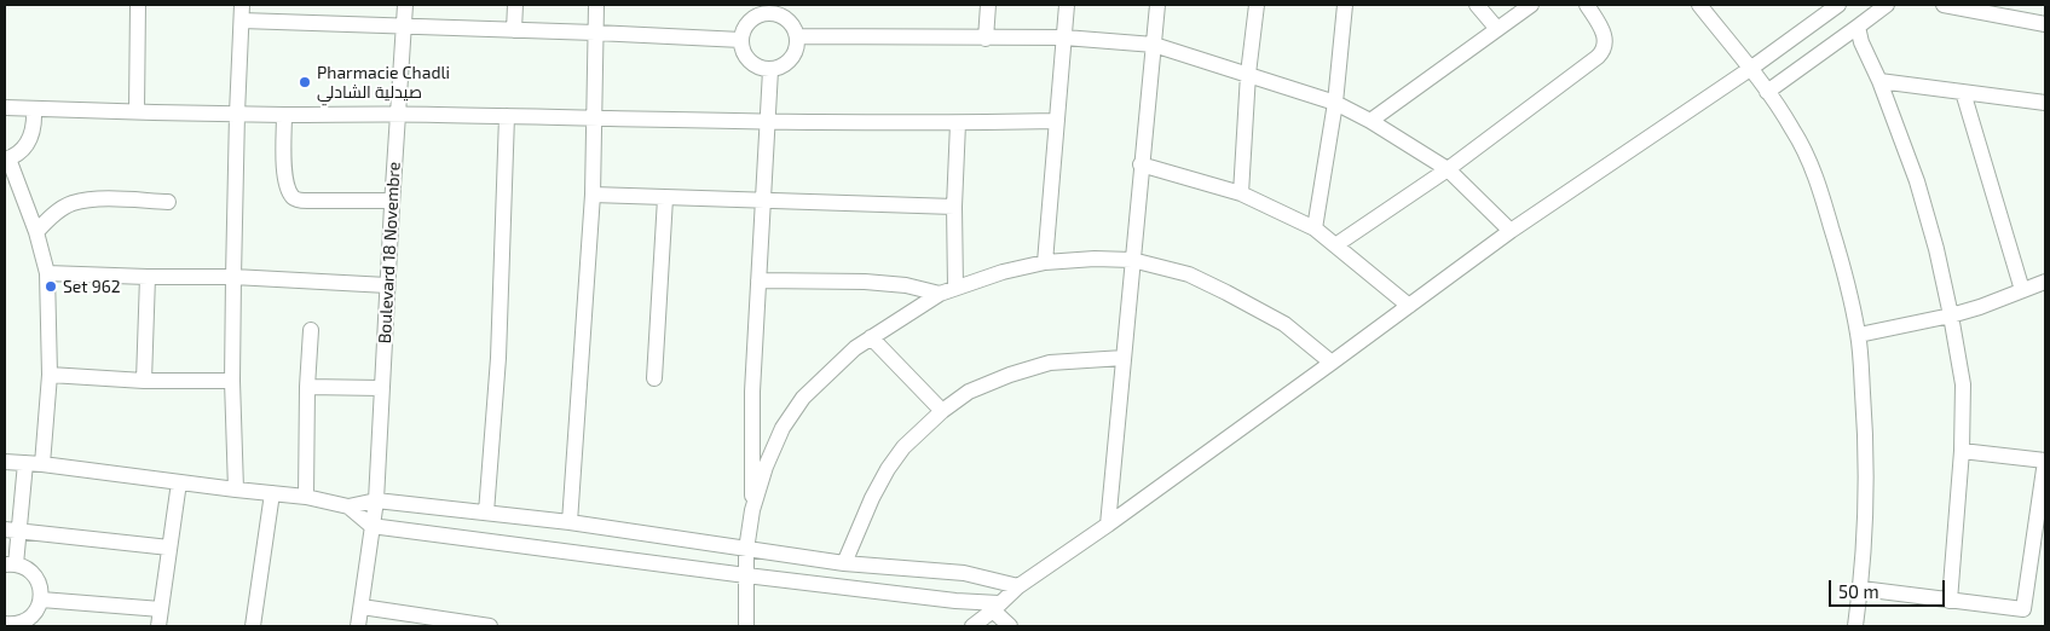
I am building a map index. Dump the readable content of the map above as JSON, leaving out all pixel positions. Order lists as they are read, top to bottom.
{
  "streets": {
    "street": ["Boulevard 18 Novembre"]
  },
  "places": ["Pharmacie Chadli صيدلية الشادلي", "Set 962"],
  "scale_bar": "50 m"
}
